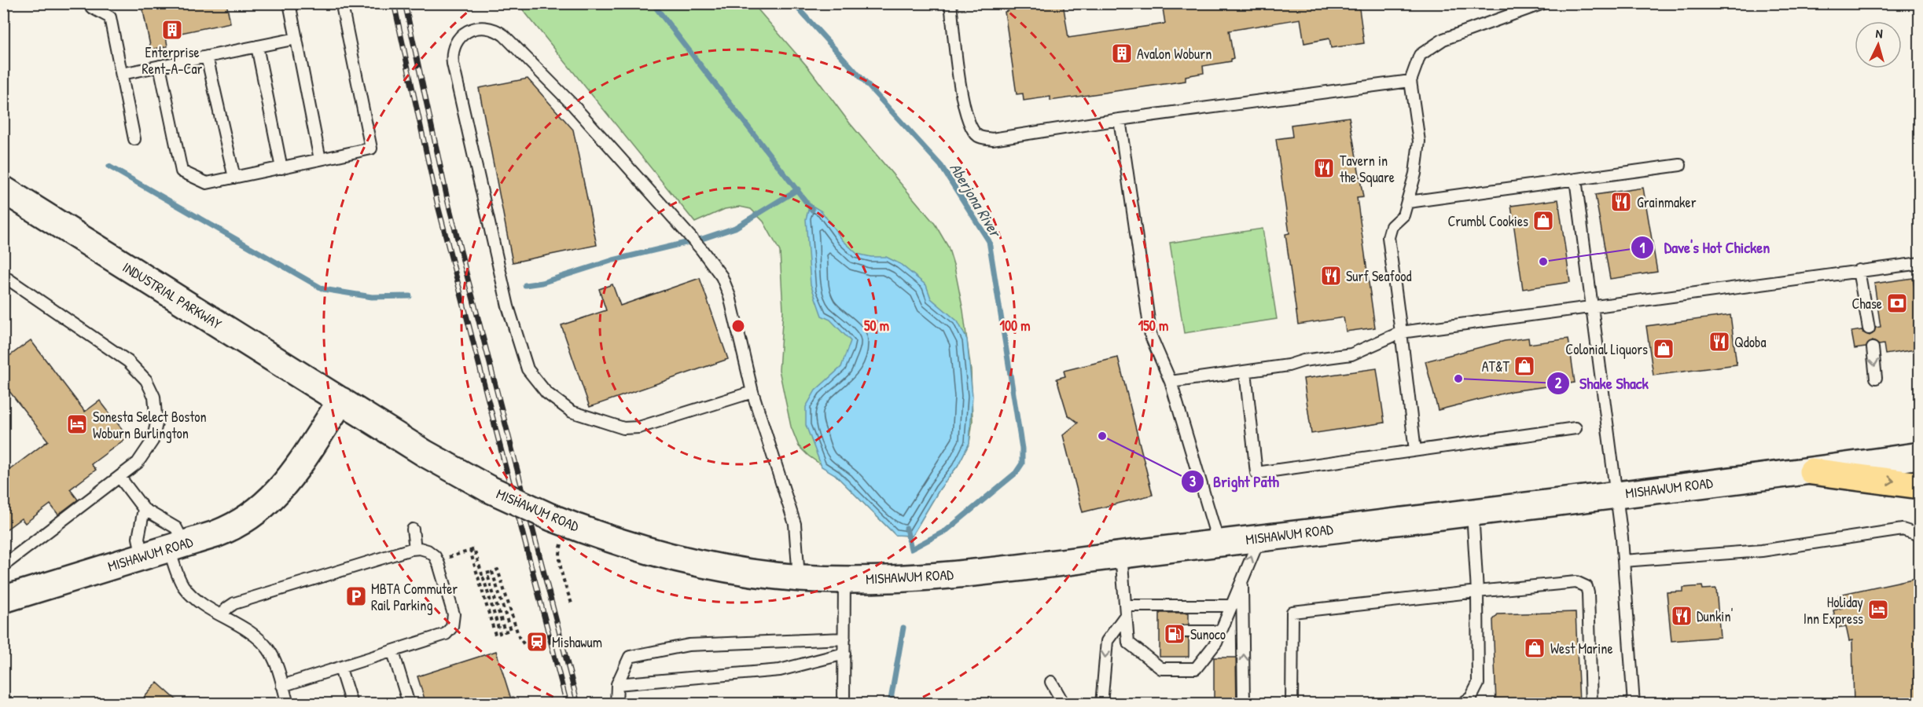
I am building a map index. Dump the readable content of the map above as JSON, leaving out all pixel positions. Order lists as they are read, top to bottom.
{
  "streets": {
    "main road": ["INDUSTRIAL PARKWAY", "MISHAWUM ROAD"]
  },
  "crossings": [
    ["INDUSTRIAL PARKWAY", "MISHAWUM ROAD"]
  ],
  "water": ["Aberjona River"],
  "places": {
    "building": ["Enterprise Rent-A-Car", "Avalon Woburn"],
    "restaurant": [
      "Tavern in the Square",
      "Grainmaker",
      "Surf Seafood",
      "Qdoba",
      "Dunkin'"
    ],
    "shop": [
      "Crumbl Cookies",
      "Colonial Liquors",
      "AT&T",
      "West Marine"
    ],
    "other": ["Dave's Hot Chicken", "Shake Shack", "Bright Path"],
    "bank": ["Chase"],
    "hotel": ["Sonesta Select Boston Woburn Burlington", "Holiday Inn Express"],
    "parking": ["MBTA Commuter Rail Parking"],
    "fuel station": ["Sunoco"],
    "station": ["Mishawum"]
  },
  "north": "top",
  "rings": ["50 m", "100 m", "150 m"]
}
